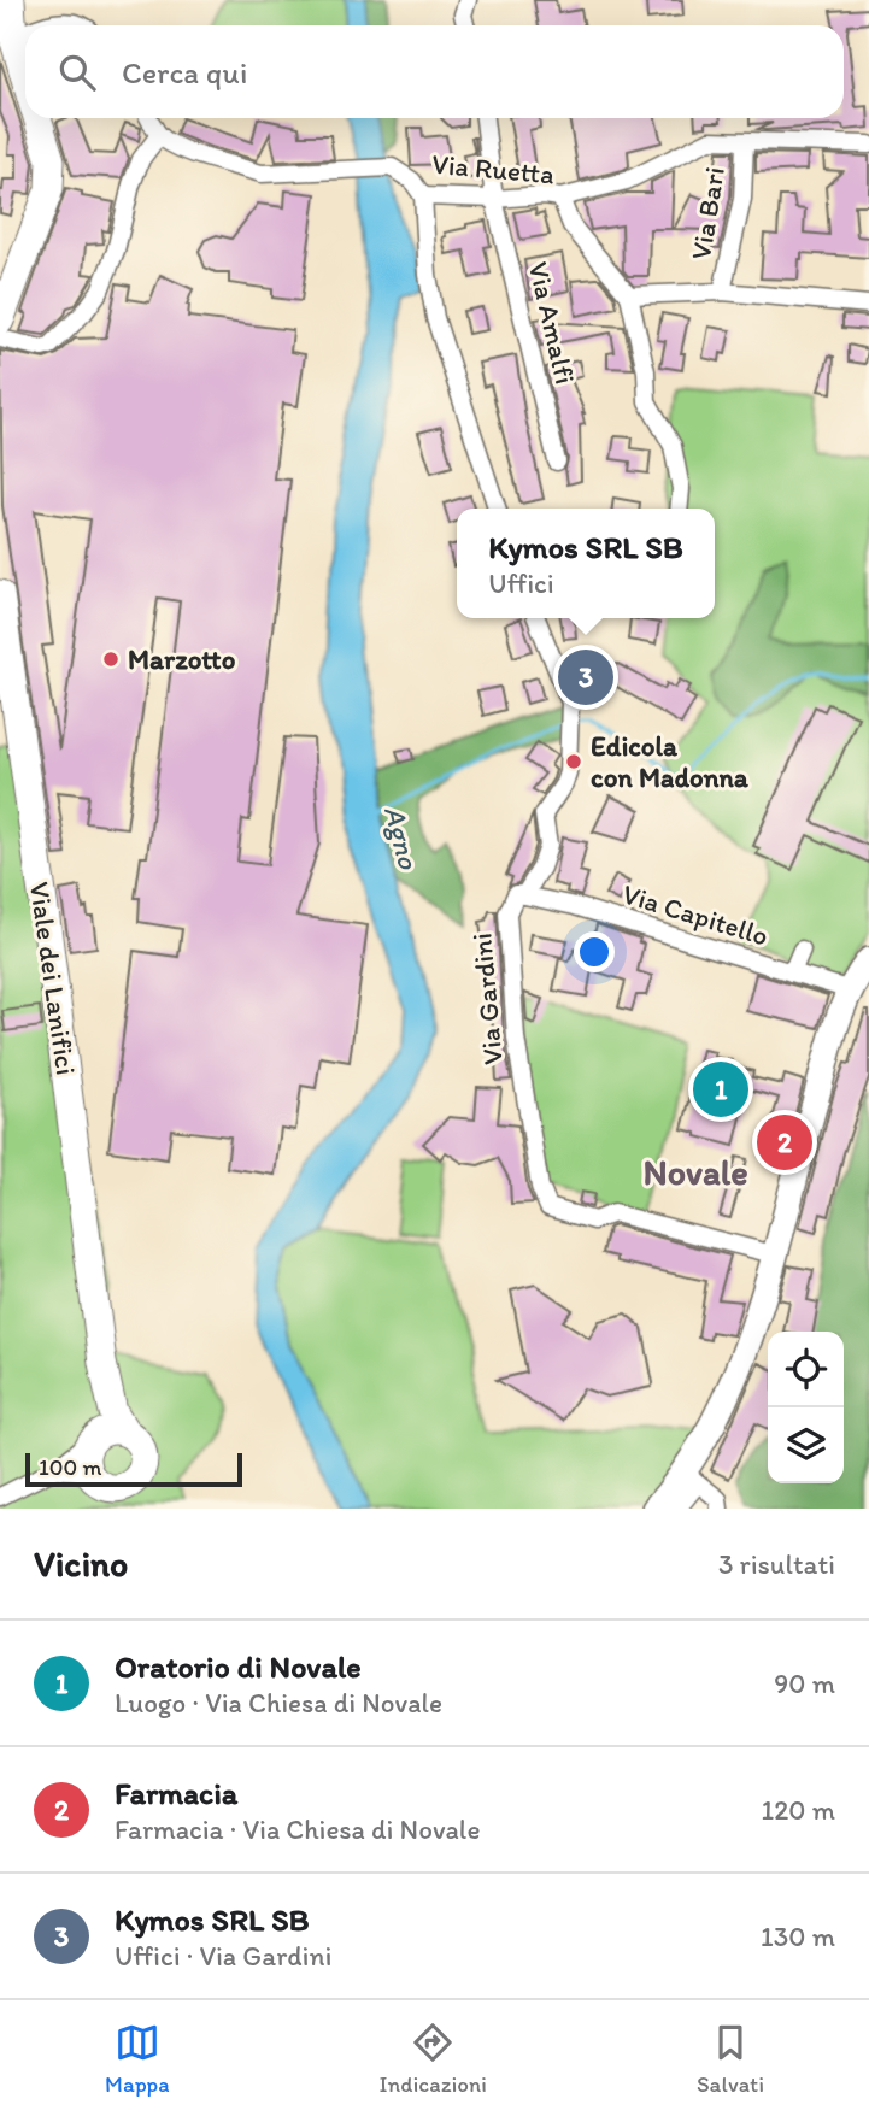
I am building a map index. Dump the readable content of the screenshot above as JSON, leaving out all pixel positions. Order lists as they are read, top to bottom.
{
  "streets": {
    "main road": ["Viale dei Lanifici"],
    "street": [
      "Via Ruetta",
      "Via Bari",
      "Via Amalfi",
      "Via Capitello",
      "Via Gardini"
    ]
  },
  "crossings": [
    ["Via Ruetta", "Via Amalfi"],
    ["Via Capitello", "Via Gardini"]
  ],
  "districts": ["Novale"],
  "water": ["Agno"],
  "places": ["Marzotto", "Edicola con Madonna"],
  "scale_bar": "100 m",
  "page": {
    "search": "Cerca qui",
    "popup": ["Kymos SRL SB", "Uffici"],
    "pins": ["3", "1", "2"],
    "scale": "100 m",
    "heading": ["Vicino", "3 risultati"],
    "list": [
      {
        "mark": "1",
        "name": "Oratorio di Novale",
        "note": "Luogo · Via Chiesa di Novale",
        "value": "90 m"
      },
      {
        "mark": "2",
        "name": "Farmacia",
        "note": "Farmacia · Via Chiesa di Novale",
        "value": "120 m"
      },
      {
        "mark": "3",
        "name": "Kymos SRL SB",
        "note": "Uffici · Via Gardini",
        "value": "130 m"
      }
    ],
    "nav": ["Mappa", "Indicazioni", "Salvati"]
  }
}
